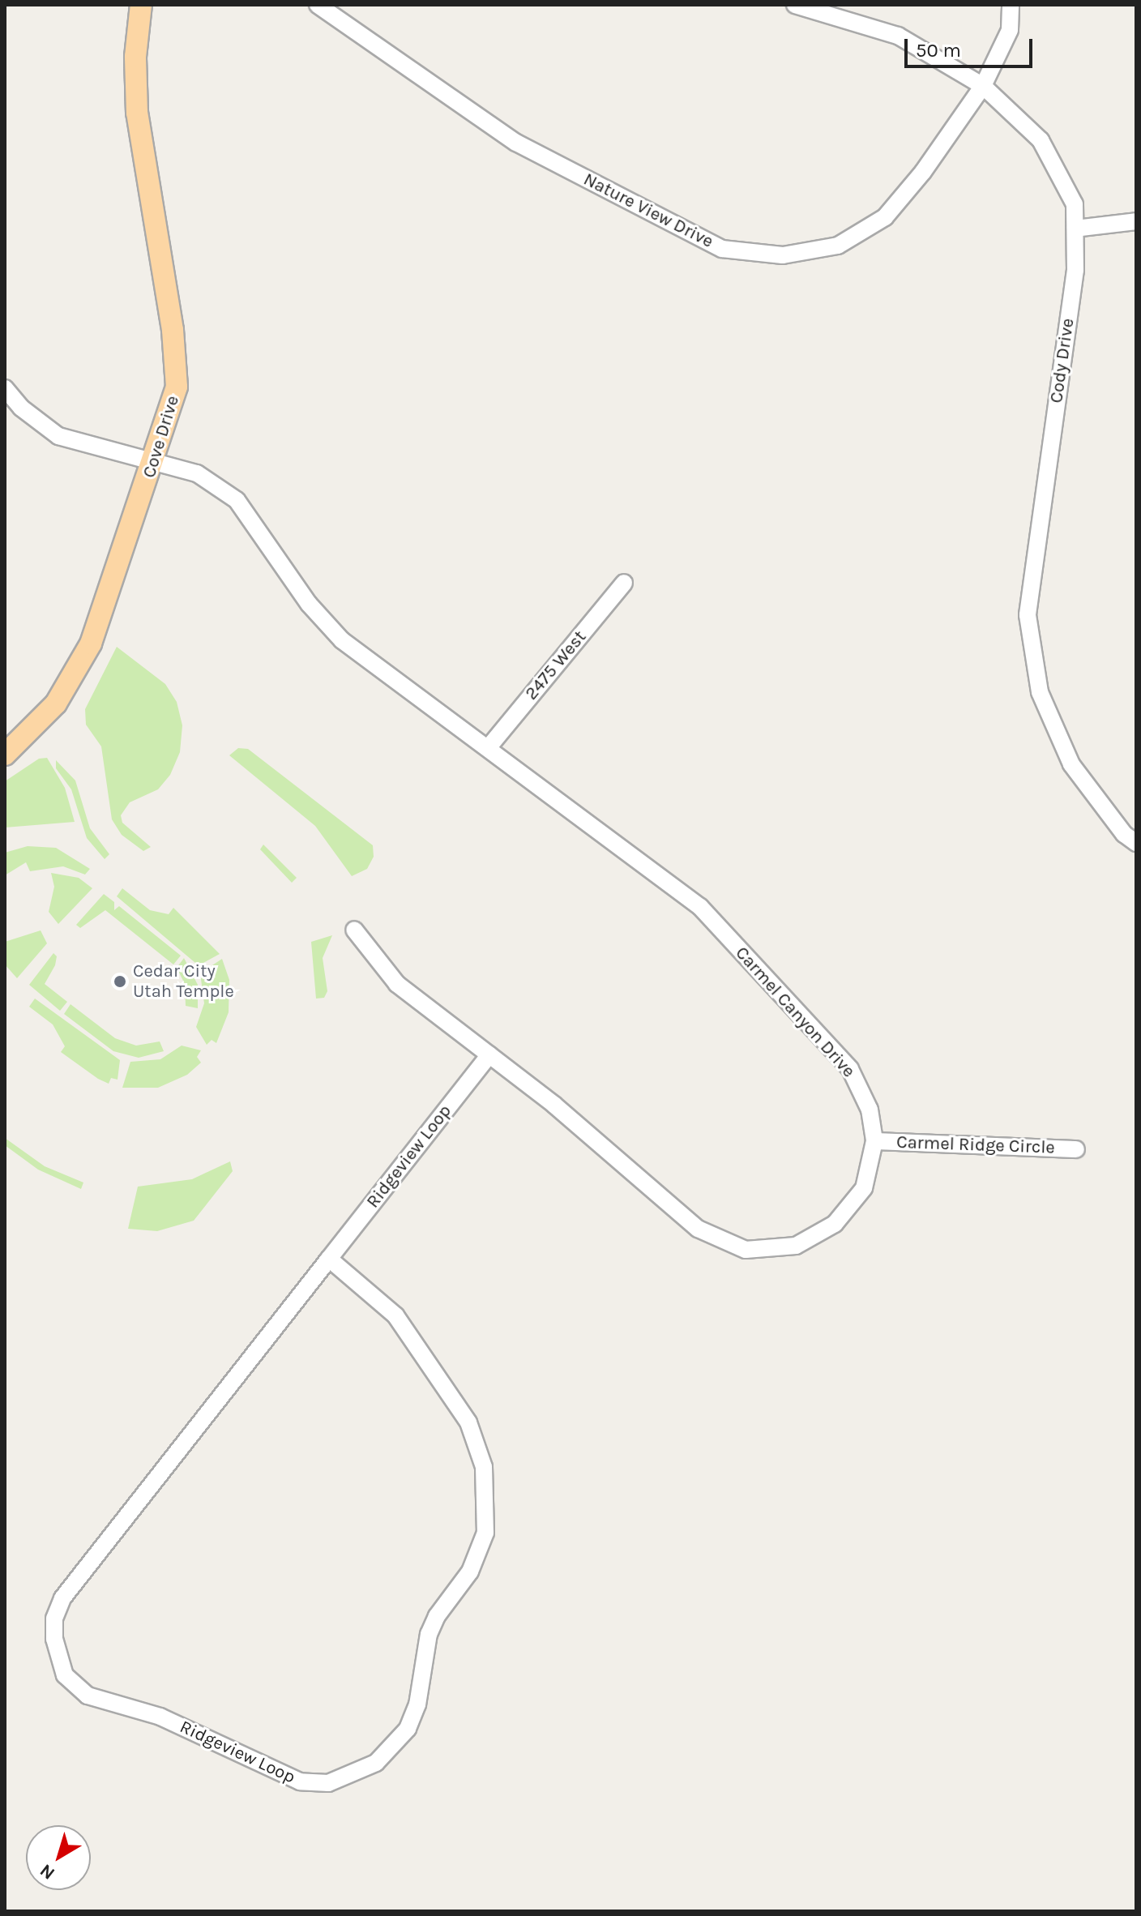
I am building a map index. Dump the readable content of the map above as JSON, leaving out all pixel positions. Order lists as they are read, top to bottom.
{
  "streets": {
    "main road": ["Cove Drive"],
    "street": [
      "Nature View Drive",
      "Cody Drive",
      "2475 West",
      "Carmel Canyon Drive",
      "Carmel Ridge Circle",
      "Ridgeview Loop"
    ]
  },
  "crossings": [
    ["Nature View Drive", "Cody Drive"],
    ["Cove Drive", "Carmel Canyon Drive"],
    ["2475 West", "Carmel Canyon Drive"],
    ["Carmel Canyon Drive", "Carmel Ridge Circle"],
    ["Carmel Canyon Drive", "Ridgeview Loop"]
  ],
  "places": ["Cedar City Utah Temple"],
  "scale_bar": "50 m",
  "north": "bottom left"
}
